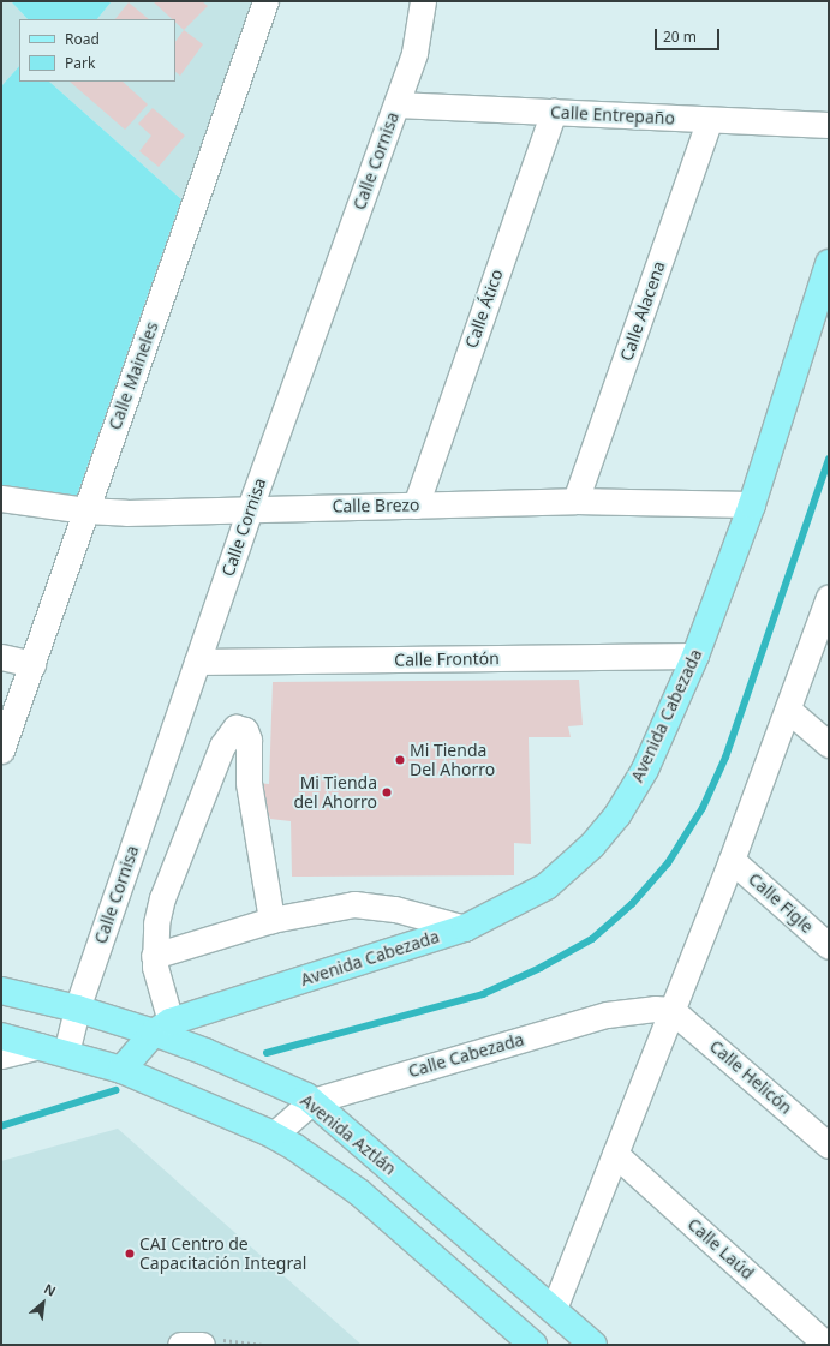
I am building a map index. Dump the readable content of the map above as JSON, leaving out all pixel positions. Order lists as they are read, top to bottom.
{
  "streets": {
    "main road": ["Avenida Cabezada", "Avenida Aztlán"],
    "street": [
      "Calle Entrepaño",
      "Calle Cornisa",
      "Calle Ático",
      "Calle Alacena",
      "Calle Maineles",
      "Calle Brezo",
      "Calle Frontón",
      "Calle Figle",
      "Calle Cabezada",
      "Calle Helicón",
      "Calle Laúd"
    ]
  },
  "crossings": [
    ["Calle Entrepaño", "Calle Cornisa"],
    ["Calle Entrepaño", "Calle Ático"],
    ["Calle Entrepaño", "Calle Alacena"],
    ["Calle Cornisa", "Calle Brezo"],
    ["Calle Cornisa", "Calle Frontón"],
    ["Calle Cornisa", "Avenida Aztlán"],
    ["Calle Ático", "Calle Brezo"],
    ["Calle Alacena", "Calle Brezo"],
    ["Calle Maineles", "Calle Brezo"],
    ["Calle Brezo", "Avenida Cabezada"],
    ["Calle Frontón", "Avenida Cabezada"],
    ["Avenida Cabezada", "Avenida Aztlán"],
    ["Calle Cabezada", "Calle Helicón"],
    ["Calle Cabezada", "Avenida Aztlán"]
  ],
  "places": ["Mi Tienda Del Ahorro", "Mi Tienda del Ahorro", "CAI Centro de Capacitación Integral"],
  "legend": ["Road", "Park"],
  "scale_bar": "20 m",
  "north": "top right"
}
